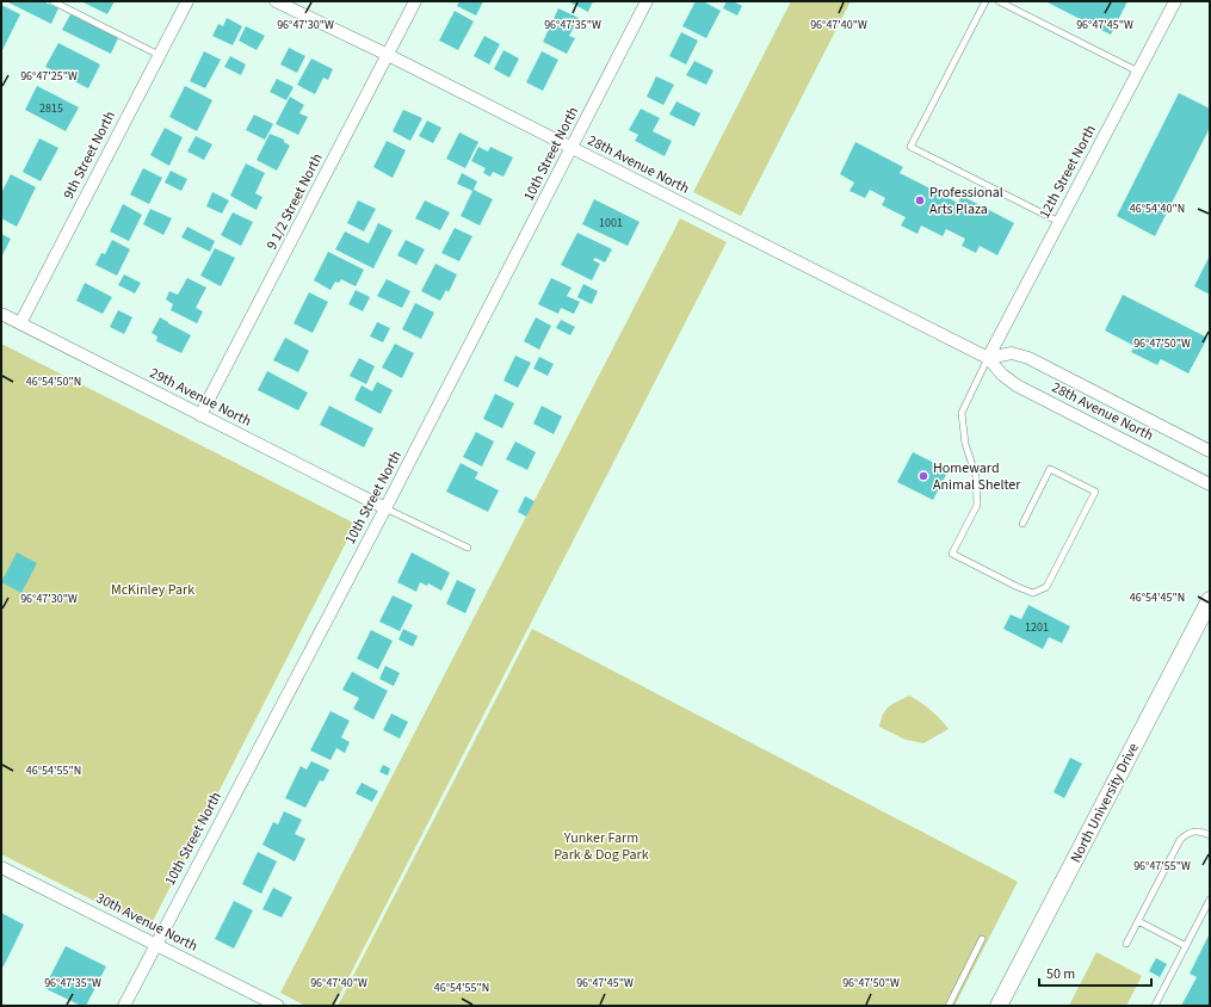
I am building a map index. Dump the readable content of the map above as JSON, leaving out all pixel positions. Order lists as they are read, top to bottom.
{
  "streets": {
    "main road": ["North University Drive"],
    "street": [
      "10th Street North",
      "9th Street North",
      "28th Avenue North",
      "12th Street North",
      "9 1/2 Street North",
      "29th Avenue North",
      "30th Avenue North"
    ]
  },
  "crossings": [
    ["10th Street North", "28th Avenue North"],
    ["10th Street North", "29th Avenue North"],
    ["10th Street North", "30th Avenue North"],
    ["9th Street North", "29th Avenue North"],
    ["28th Avenue North", "12th Street North"],
    ["28th Avenue North", "9 1/2 Street North"],
    ["9 1/2 Street North", "29th Avenue North"]
  ],
  "parks": ["McKinley Park", "Yunker Farm Park & Dog Park"],
  "places": ["Professional Arts Plaza", "Homeward Animal Shelter"],
  "house_numbers": ["2815", "1001", "1201"],
  "scale_bar": "50 m",
  "coordinates": [
    "96°47'30\"W",
    "96°47'35\"W",
    "96°47'40\"W",
    "96°47'45\"W",
    "96°47'25\"W",
    "46°54'40\"N",
    "96°47'50\"W",
    "46°54'50\"N",
    "46°54'45\"N",
    "46°54'55\"N",
    "96°47'55\"W"
  ]
}
